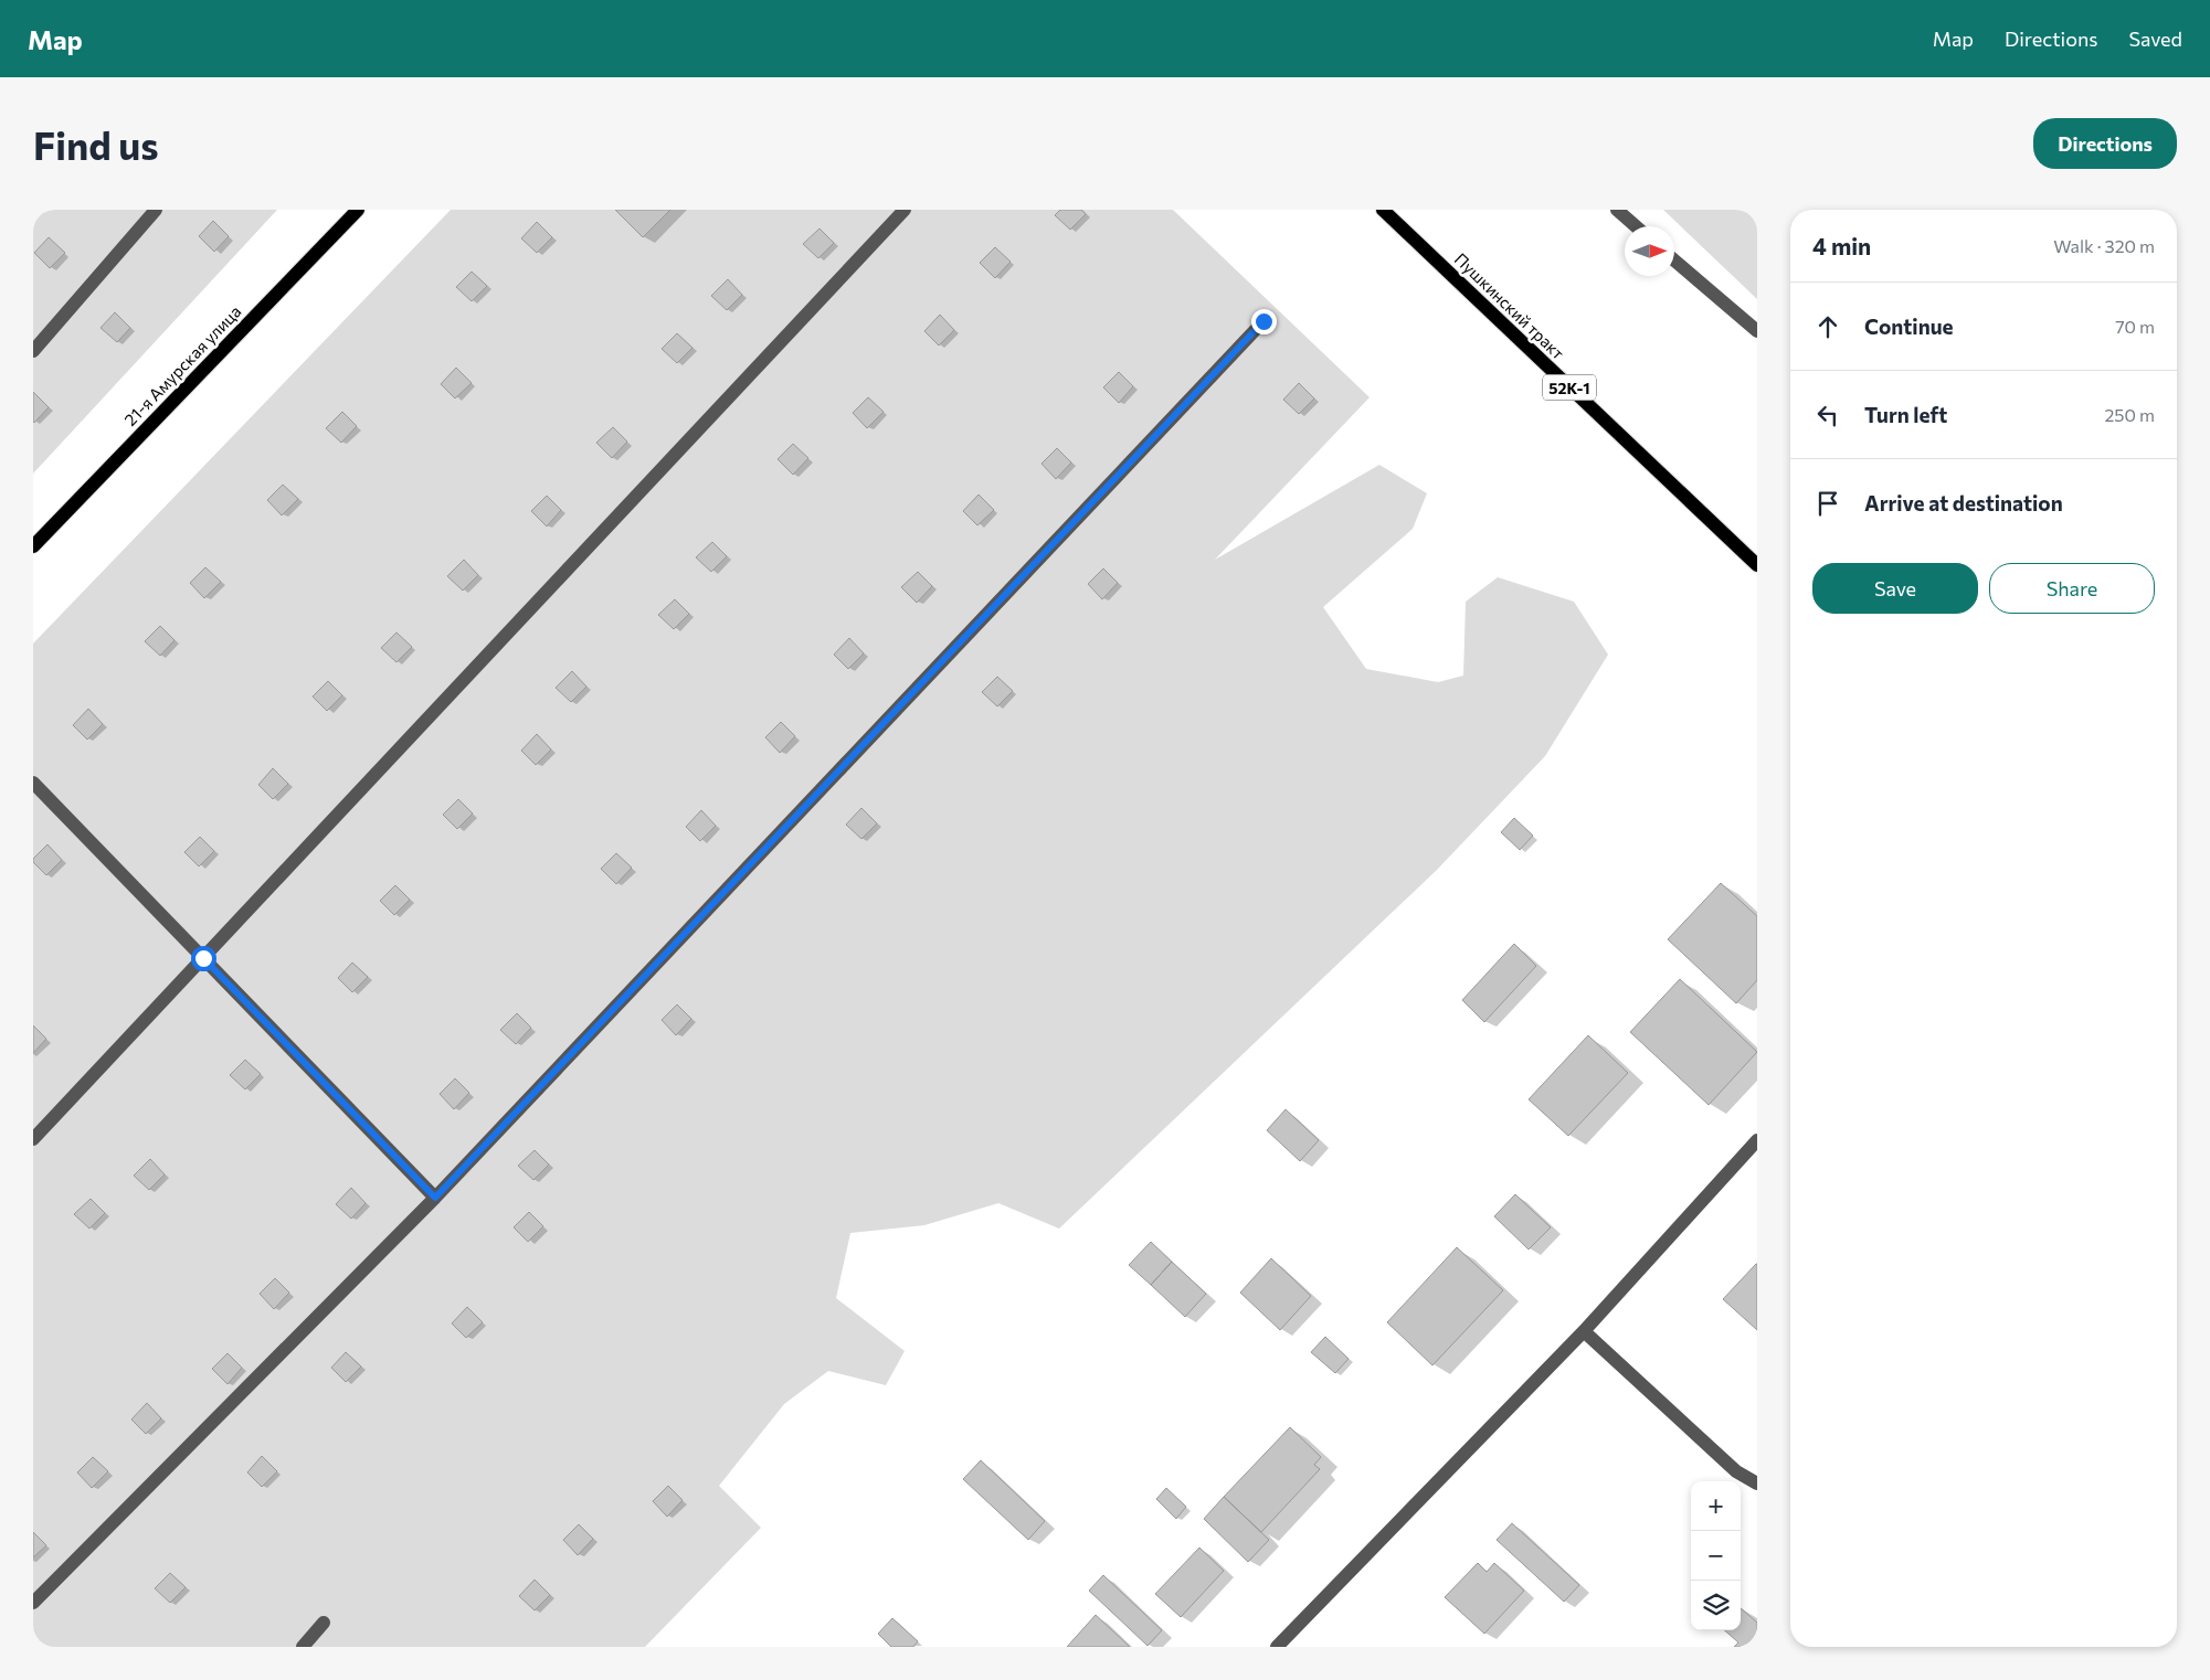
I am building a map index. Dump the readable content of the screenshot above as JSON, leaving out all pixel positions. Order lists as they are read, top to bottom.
{
  "streets": {
    "main road": ["Пушкинский тракт", "21-я Амурская улица", "52К-1"]
  },
  "north": "right",
  "page": {
    "header": "Map",
    "nav": ["Map", "Directions", "Saved"],
    "buttons": [
      "Directions",
      ["Save", "Share"]
    ],
    "title": "Find us",
    "heading": ["4 min", "Walk · 320 m"],
    "list": [
      ["Continue", "70 m"],
      ["Turn left", "250 m"],
      "Arrive at destination"
    ],
    "map_buttons": ["+", "−"]
  }
}
